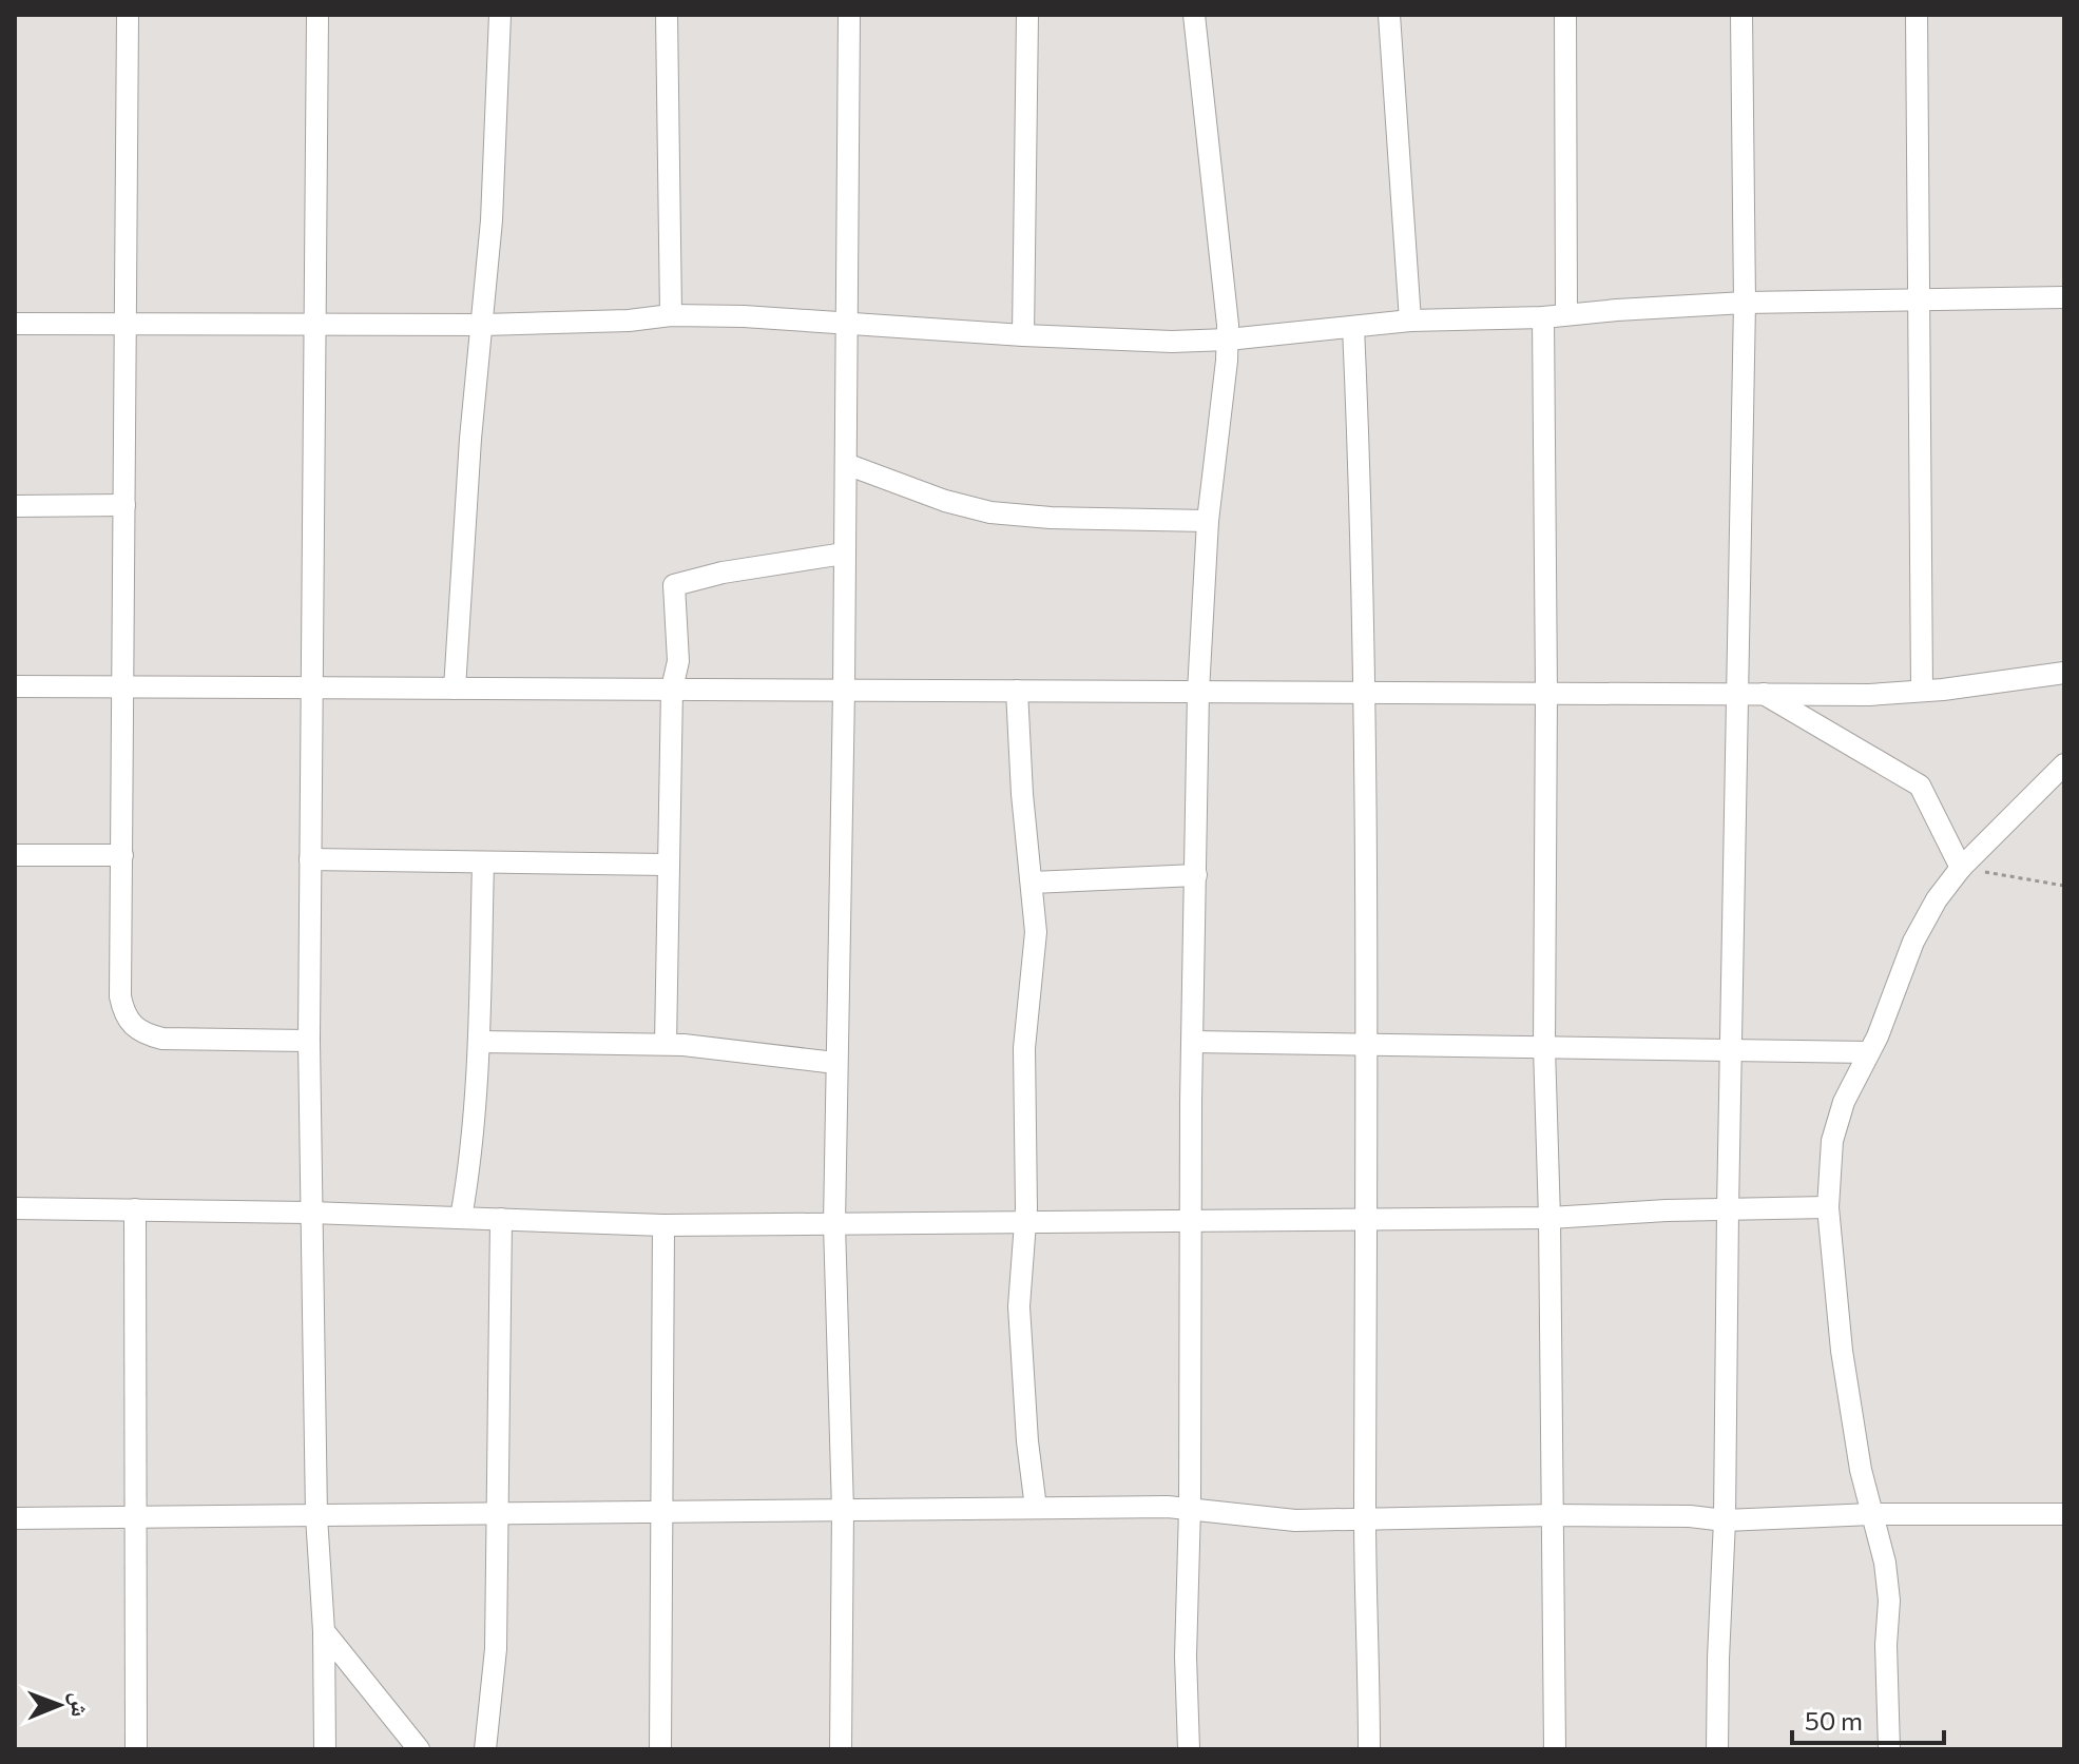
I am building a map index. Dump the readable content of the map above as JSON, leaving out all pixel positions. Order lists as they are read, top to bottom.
{
  "scale_bar": "50 m",
  "north": "right"
}
